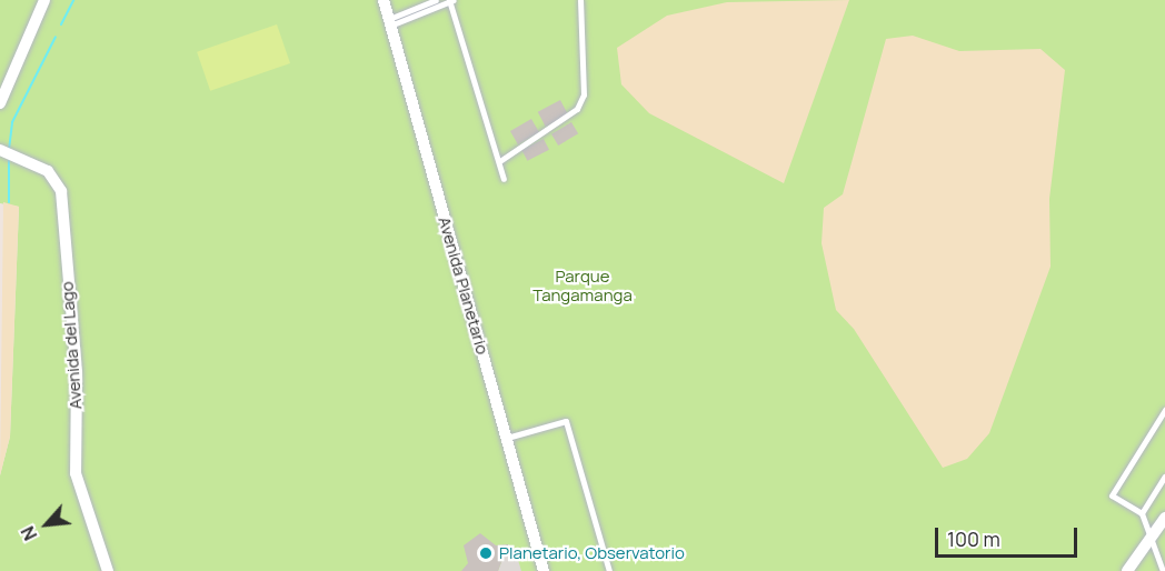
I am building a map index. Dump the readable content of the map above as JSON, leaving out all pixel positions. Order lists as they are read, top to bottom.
{
  "streets": {
    "street": ["Avenida Planetario", "Avenida del Lago"]
  },
  "parks": ["Parque Tangamanga"],
  "places": ["Planetario, Observatorio"],
  "scale_bar": "100 m",
  "north": "bottom left"
}
